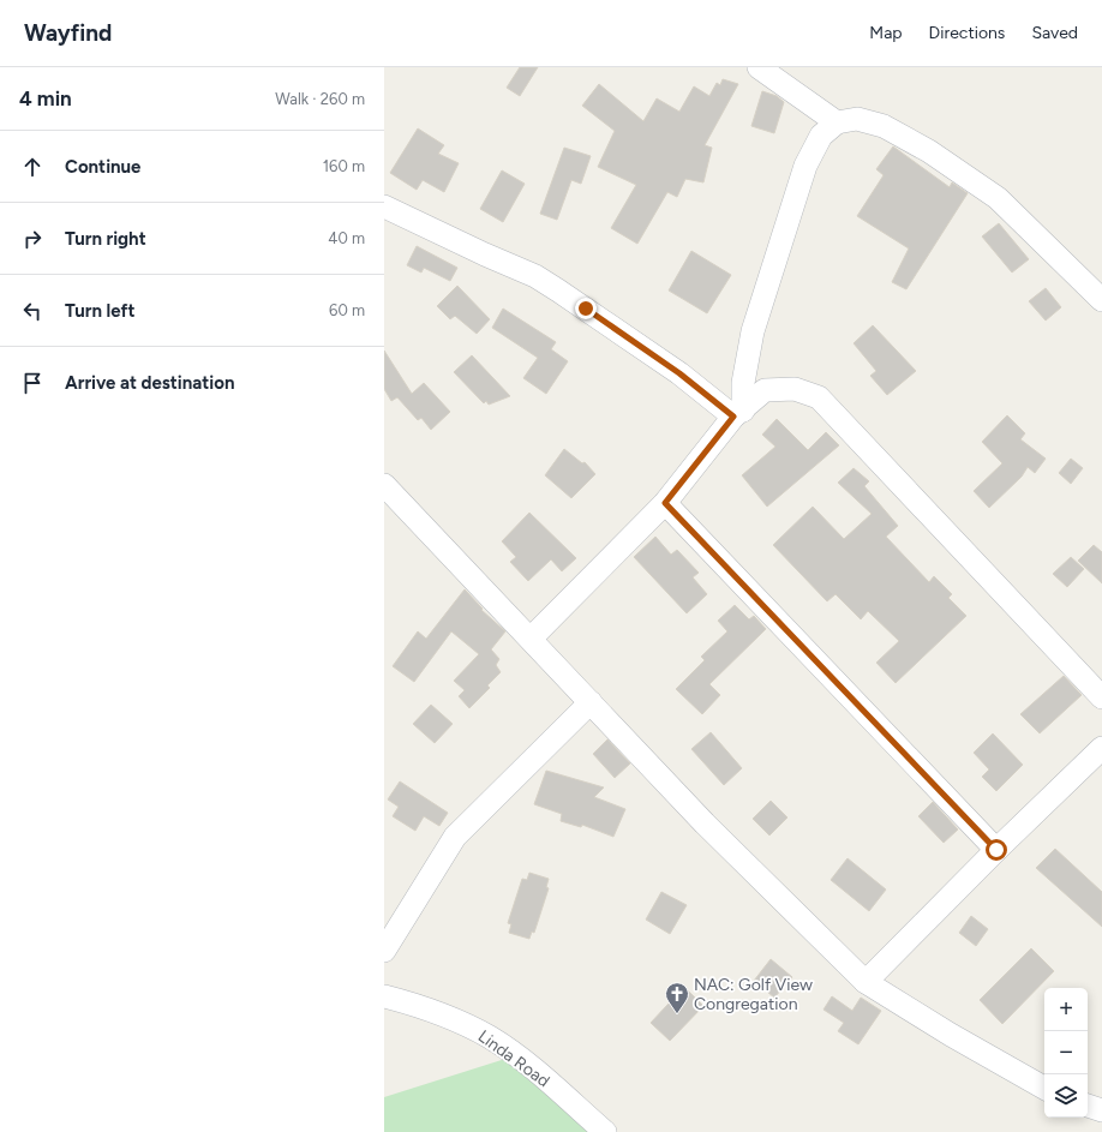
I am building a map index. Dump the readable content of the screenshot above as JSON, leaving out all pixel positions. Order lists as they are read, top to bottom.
{
  "streets": {
    "street": ["Linda Road"]
  },
  "places": {
    "church": ["NAC: Golf View Congregation"]
  },
  "page": {
    "header": "Wayfind",
    "nav": ["Map", "Directions", "Saved"],
    "heading": ["4 min", "Walk · 260 m"],
    "list": [
      ["Continue", "160 m"],
      ["Turn right", "40 m"],
      ["Turn left", "60 m"],
      "Arrive at destination"
    ],
    "map_buttons": ["+", "−"]
  }
}
